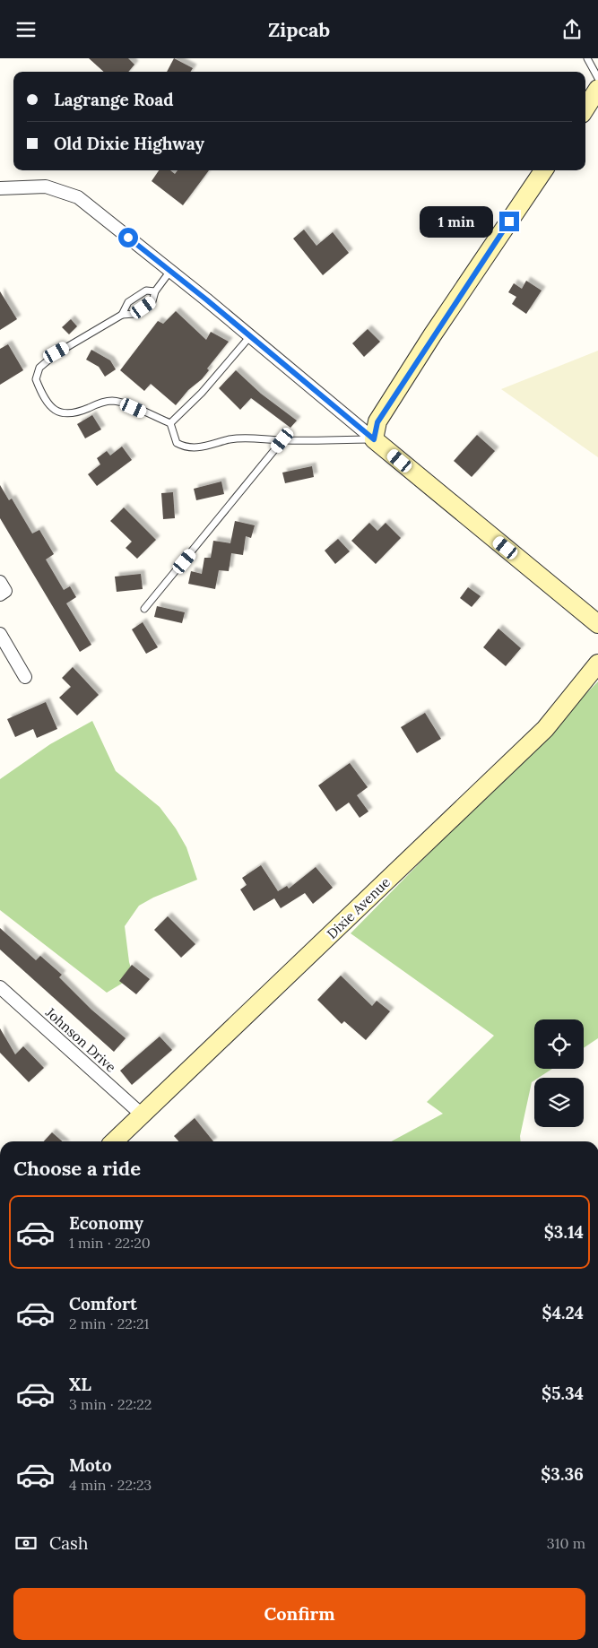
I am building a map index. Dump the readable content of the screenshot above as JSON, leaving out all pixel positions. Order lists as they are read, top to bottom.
{
  "streets": {
    "street": ["Dixie Avenue", "Johnson Drive"]
  },
  "crossings": [
    ["Dixie Avenue", "Johnson Drive"]
  ],
  "page": {
    "header": "Zipcab",
    "banner": ["Lagrange Road", "Old Dixie Highway"],
    "bubble": "1 min",
    "heading": "Choose a ride",
    "list": [
      {
        "name": "Economy",
        "note": "1 min · 22:20",
        "value": "$3.14"
      },
      {
        "name": "Comfort",
        "note": "2 min · 22:21",
        "value": "$4.24"
      },
      {
        "name": "XL",
        "note": "3 min · 22:22",
        "value": "$5.34"
      },
      {
        "name": "Moto",
        "note": "4 min · 22:23",
        "value": "$3.36"
      }
    ],
    "pay": ["Cash", "310 m"],
    "buttons": "Confirm"
  }
}
